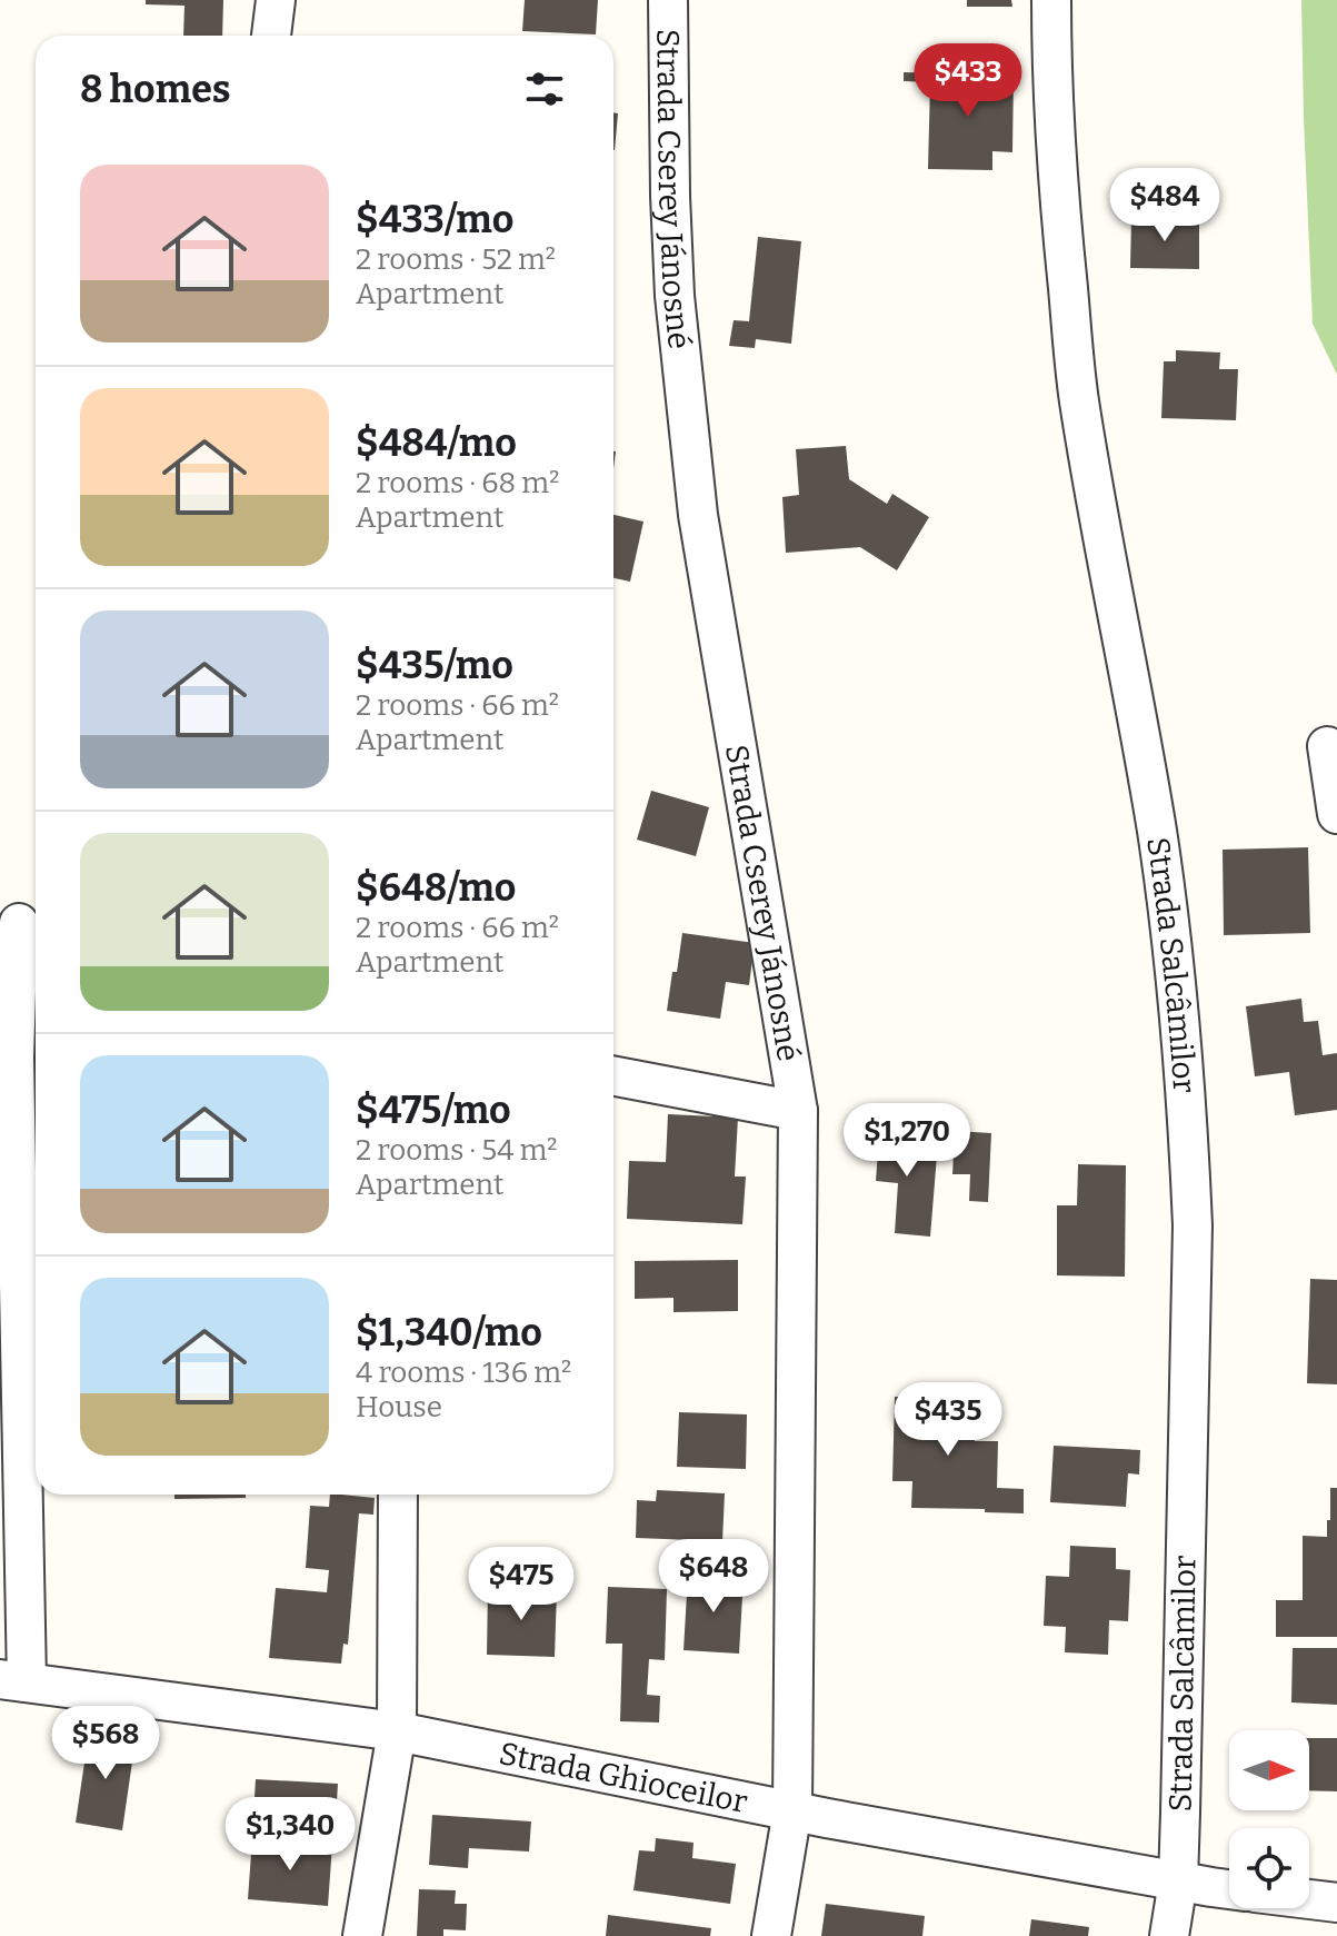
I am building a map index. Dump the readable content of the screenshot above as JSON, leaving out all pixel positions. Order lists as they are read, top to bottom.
{
  "streets": {
    "street": ["Strada Cserey Jánosné", "Strada Salcâmilor", "Strada Ghioceilor"]
  },
  "crossings": [
    ["Strada Cserey Jánosné", "Strada Ghioceilor"],
    ["Strada Salcâmilor", "Strada Ghioceilor"]
  ],
  "north": "right",
  "page": {
    "heading": "8 homes",
    "price": [
      "$433",
      "$484",
      "$1,270",
      "$435",
      "$648",
      "$475",
      "$568",
      "$1,340"
    ],
    "list": [
      {
        "name": "$433/mo",
        "note": "2 rooms · 52 m² · Apartment"
      },
      {
        "name": "$484/mo",
        "note": "2 rooms · 68 m² · Apartment"
      },
      {
        "name": "$435/mo",
        "note": "2 rooms · 66 m² · Apartment"
      },
      {
        "name": "$648/mo",
        "note": "2 rooms · 66 m² · Apartment"
      },
      {
        "name": "$475/mo",
        "note": "2 rooms · 54 m² · Apartment"
      },
      {
        "name": "$1,340/mo",
        "note": "4 rooms · 136 m² · House"
      }
    ]
  }
}
